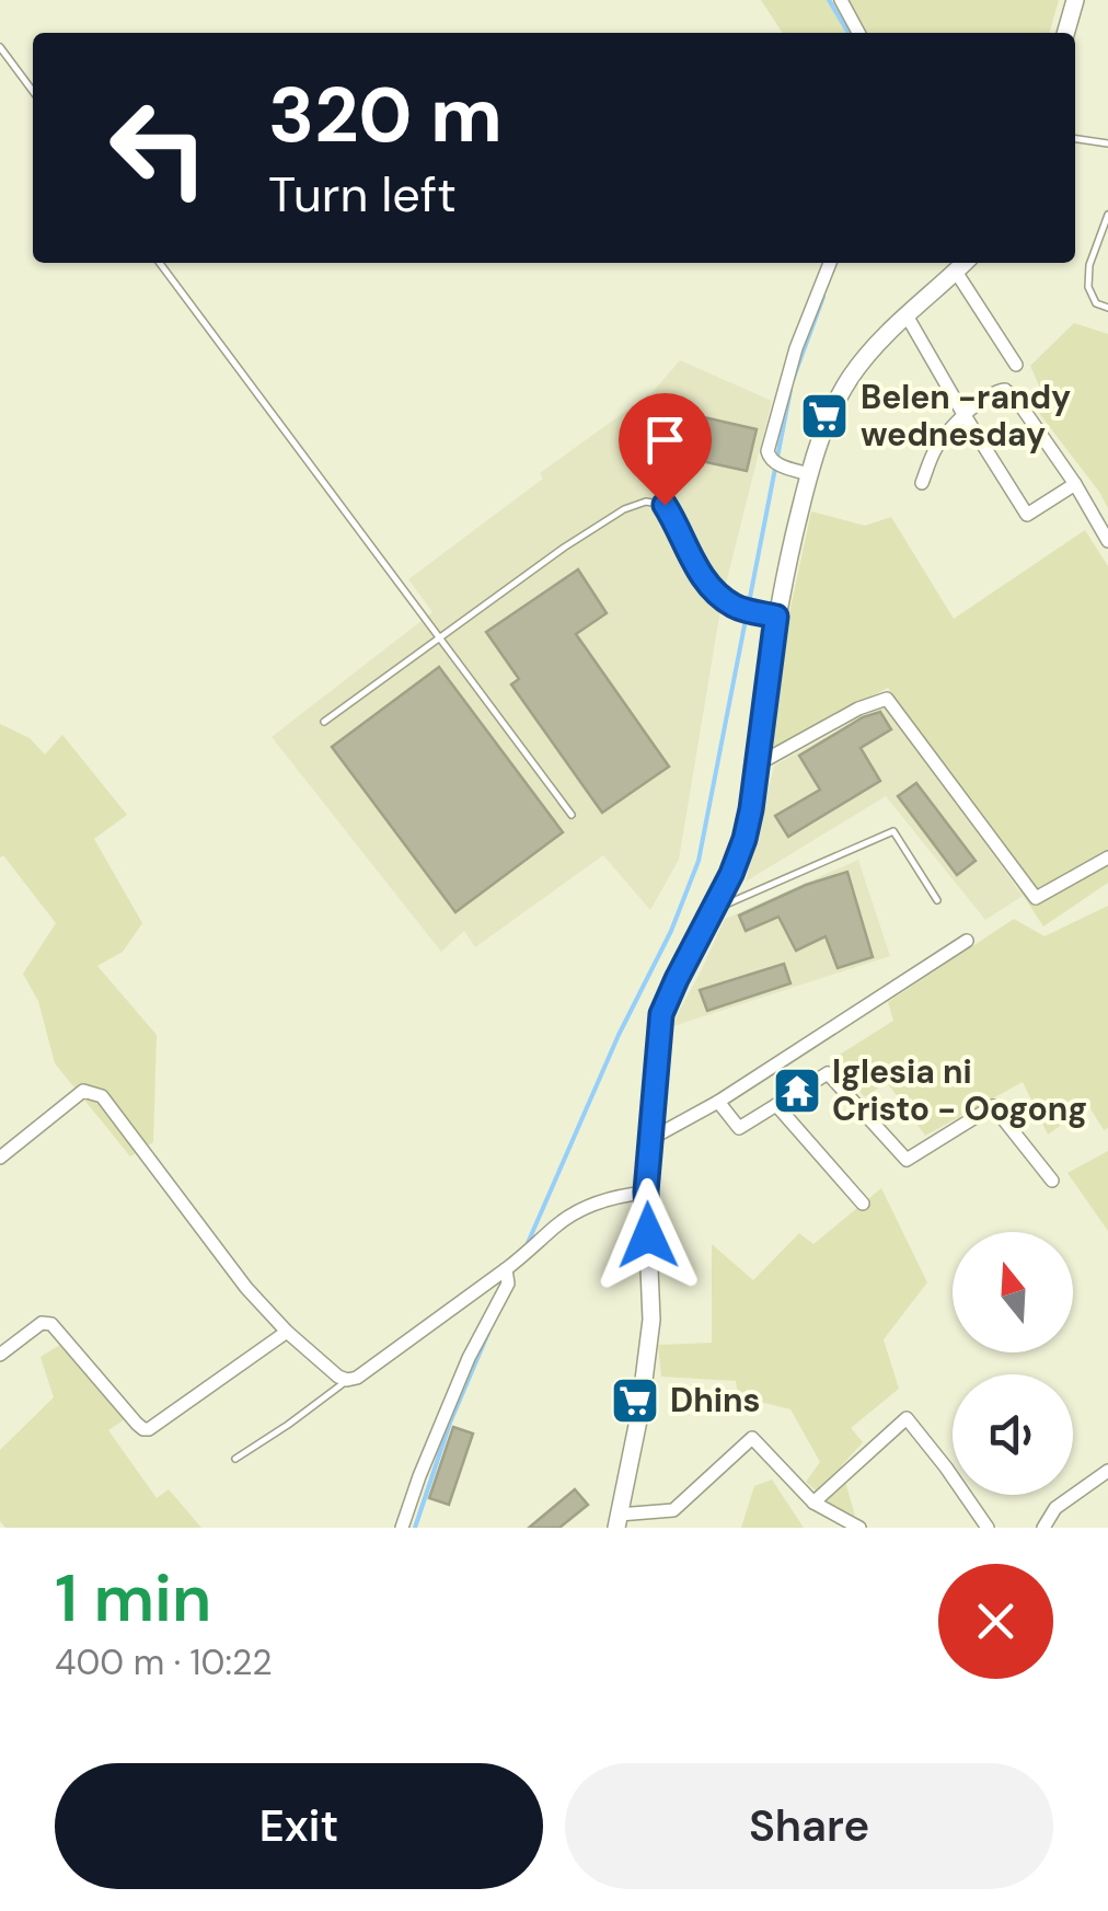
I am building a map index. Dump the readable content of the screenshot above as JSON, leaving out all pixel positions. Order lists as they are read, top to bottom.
{
  "places": {
    "supermarket": ["Belen -randy wednesday", "Dhins"],
    "temple": ["Iglesia ni Cristo - Oogong"]
  },
  "north": "top",
  "page": {
    "turn": ["320 m", "Turn left"],
    "heading": ["1 min", "400 m · 10:22"],
    "buttons": ["Exit", "Share"]
  }
}
